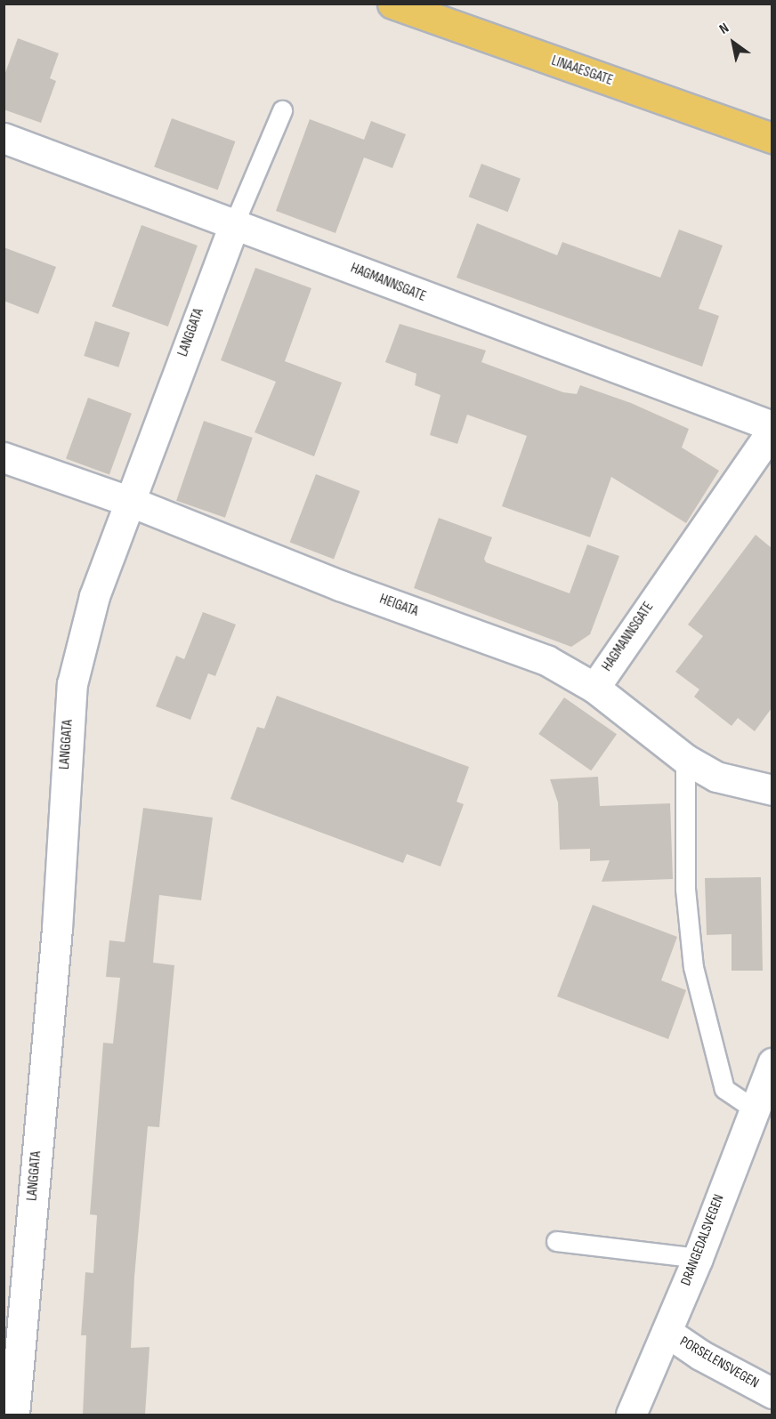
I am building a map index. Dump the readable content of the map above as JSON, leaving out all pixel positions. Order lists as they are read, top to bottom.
{
  "streets": {
    "main road": ["LINAAESGATE"],
    "street": [
      "HAGMANNSGATE",
      "LANGGATA",
      "HEIGATA",
      "DRANGEDALSVEGEN",
      "PORSELENSVEGEN"
    ]
  },
  "crossings": [
    ["HAGMANNSGATE", "LANGGATA"],
    ["HAGMANNSGATE", "HEIGATA"],
    ["LANGGATA", "HEIGATA"],
    ["DRANGEDALSVEGEN", "PORSELENSVEGEN"]
  ],
  "north": "top left"
}
